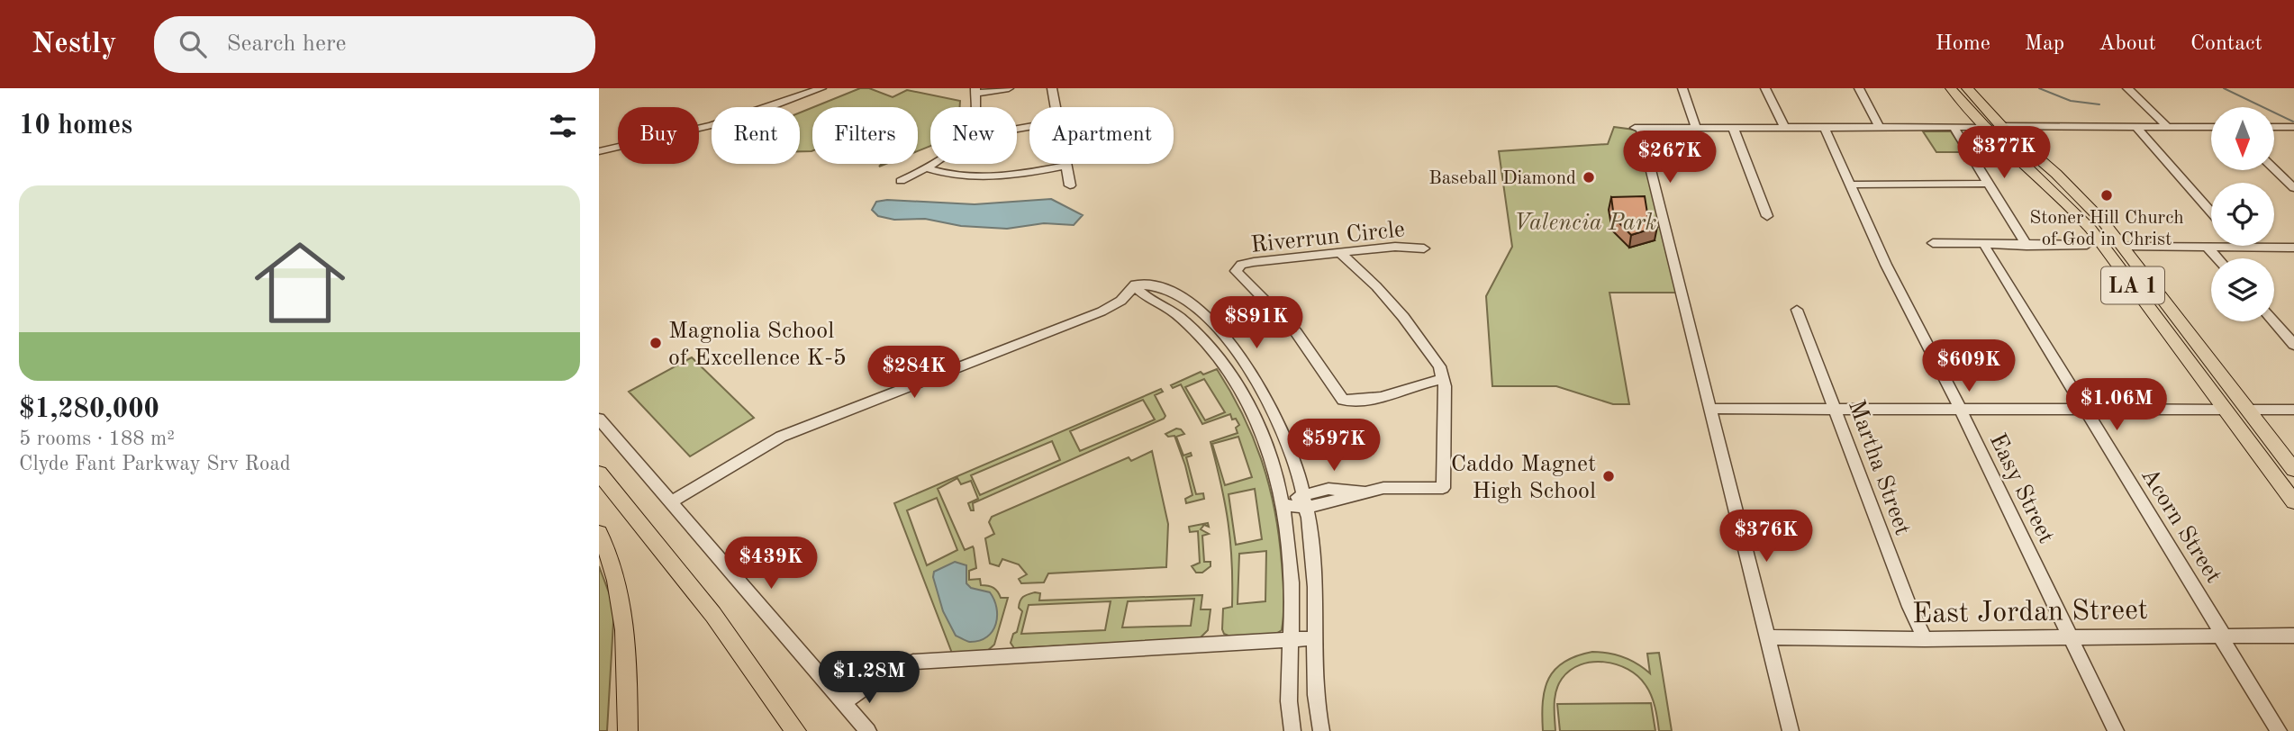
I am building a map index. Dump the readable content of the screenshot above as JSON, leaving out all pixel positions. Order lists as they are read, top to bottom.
{
  "streets": {
    "main road": ["LA 1"],
    "street": [
      "Riverrun Circle",
      "Martha Street",
      "Easy Street",
      "Acorn Street",
      "East Jordan Street"
    ]
  },
  "crossings": [
    ["Martha Street", "East Jordan Street"],
    ["Easy Street", "East Jordan Street"],
    ["Acorn Street", "East Jordan Street"]
  ],
  "parks": ["Valencia Park"],
  "places": [
    "Baseball Diamond",
    "Stoner Hill Church of God in Christ",
    "Magnolia School of Excellence K-5",
    "Caddo Magnet High School"
  ],
  "north": "bottom",
  "page": {
    "header": "Nestly",
    "search": "Search here",
    "nav": [
      "Home",
      "Map",
      "About",
      "Contact"
    ],
    "heading": "10 homes",
    "chip": [
      "Buy",
      "Rent",
      "Filters",
      "New",
      "Apartment"
    ],
    "price": [
      "$377K",
      "$267K",
      "$891K",
      "$609K",
      "$284K",
      "$1.06M",
      "$597K",
      "$376K",
      "$439K",
      "$1.28M"
    ],
    "list": [
      {
        "name": "$1,280,000",
        "note": "5 rooms · 188 m² · Clyde Fant Parkway Srv Road"
      }
    ]
  }
}
